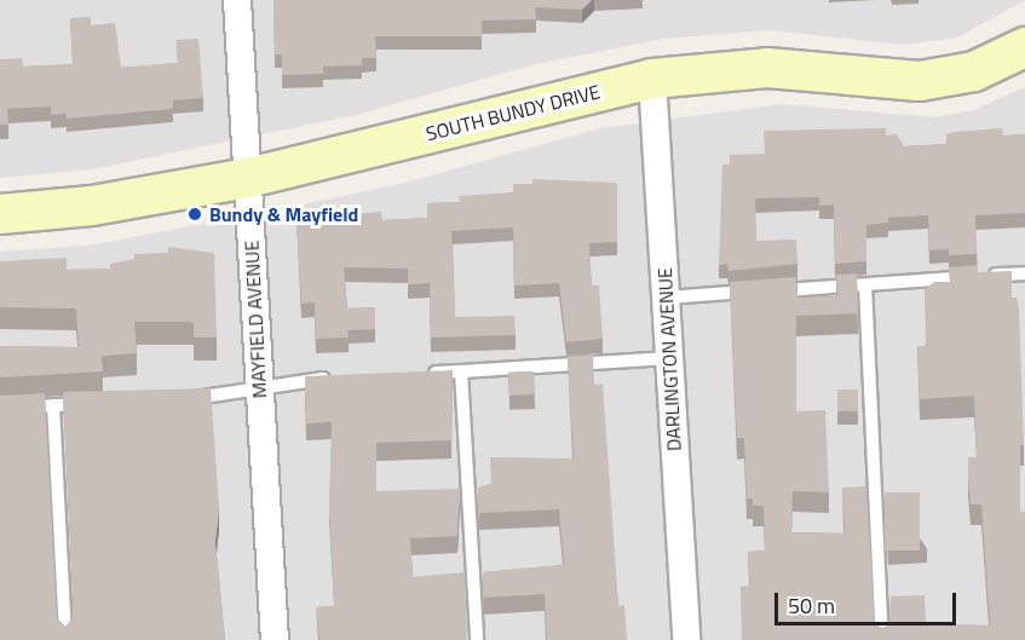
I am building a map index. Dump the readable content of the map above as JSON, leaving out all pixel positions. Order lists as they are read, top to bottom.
{
  "streets": {
    "street": ["SOUTH BUNDY DRIVE", "MAYFIELD AVENUE", "DARLINGTON AVENUE"]
  },
  "crossings": [
    ["SOUTH BUNDY DRIVE", "MAYFIELD AVENUE"],
    ["SOUTH BUNDY DRIVE", "DARLINGTON AVENUE"]
  ],
  "places": ["Bundy & Mayfield"],
  "scale_bar": "50 m"
}
